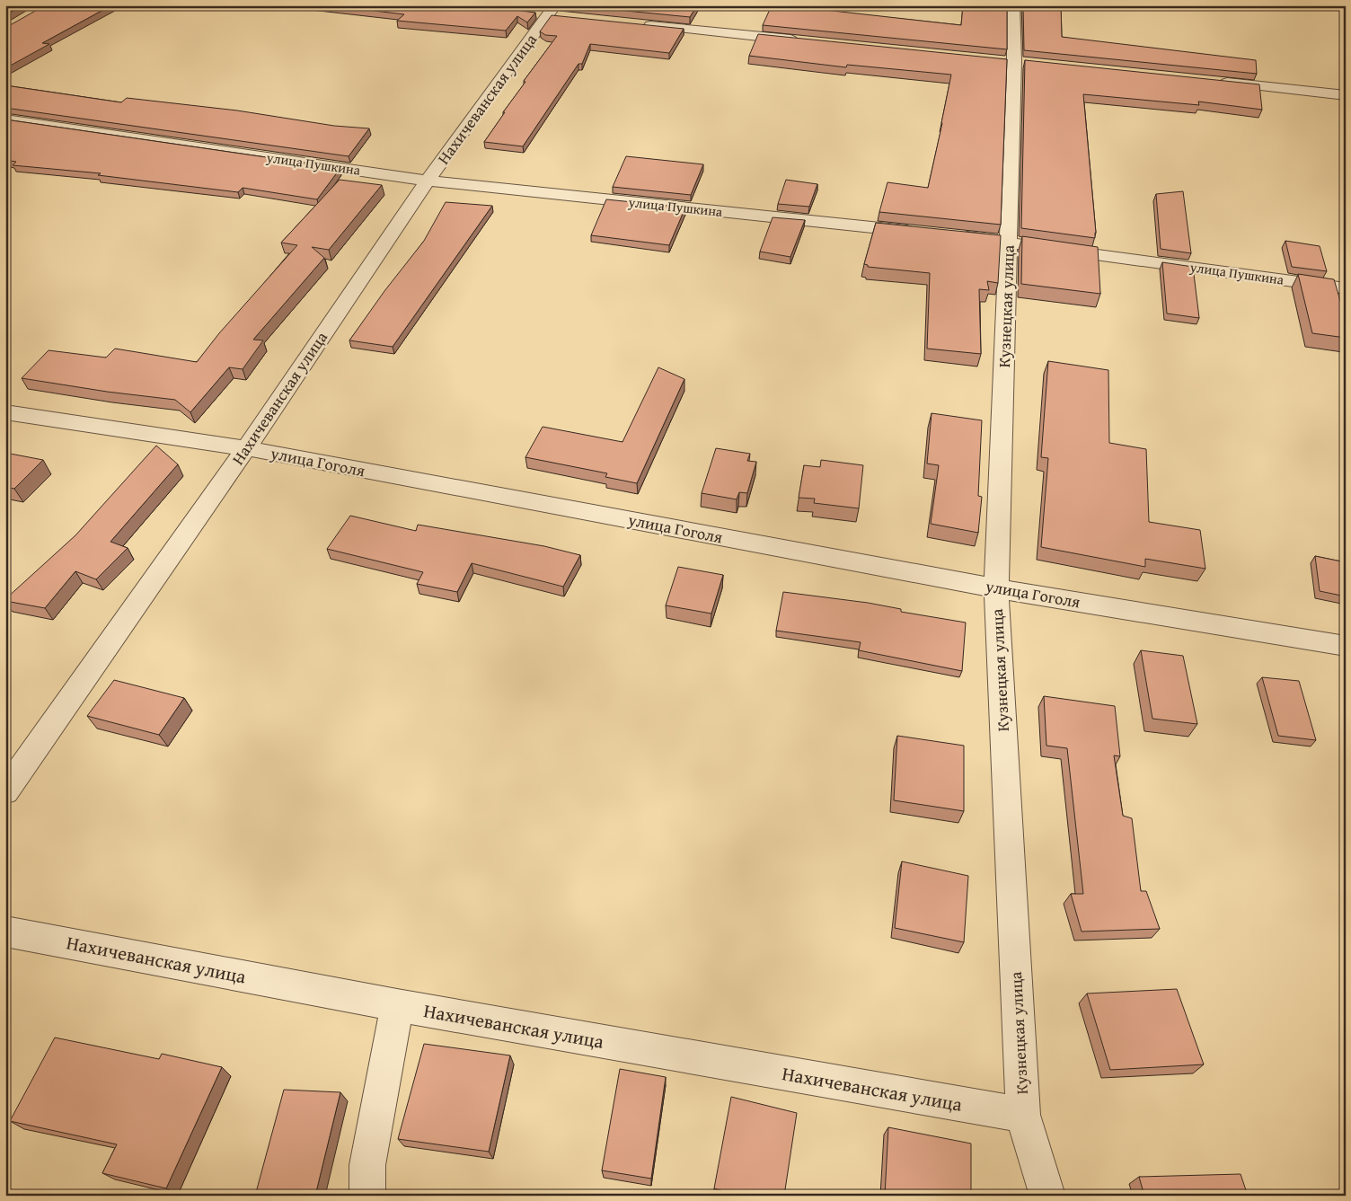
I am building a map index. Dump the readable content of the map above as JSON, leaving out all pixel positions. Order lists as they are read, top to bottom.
{
  "streets": {
    "street": [
      "Нахичеванская улица",
      "улица Пушкина",
      "Кузнецкая улица",
      "улица Гоголя"
    ]
  },
  "crossings": [
    ["Нахичеванская улица", "улица Пушкина"],
    ["Нахичеванская улица", "Кузнецкая улица"],
    ["Нахичеванская улица", "улица Гоголя"],
    ["улица Пушкина", "Кузнецкая улица"],
    ["Кузнецкая улица", "улица Гоголя"]
  ]
}
